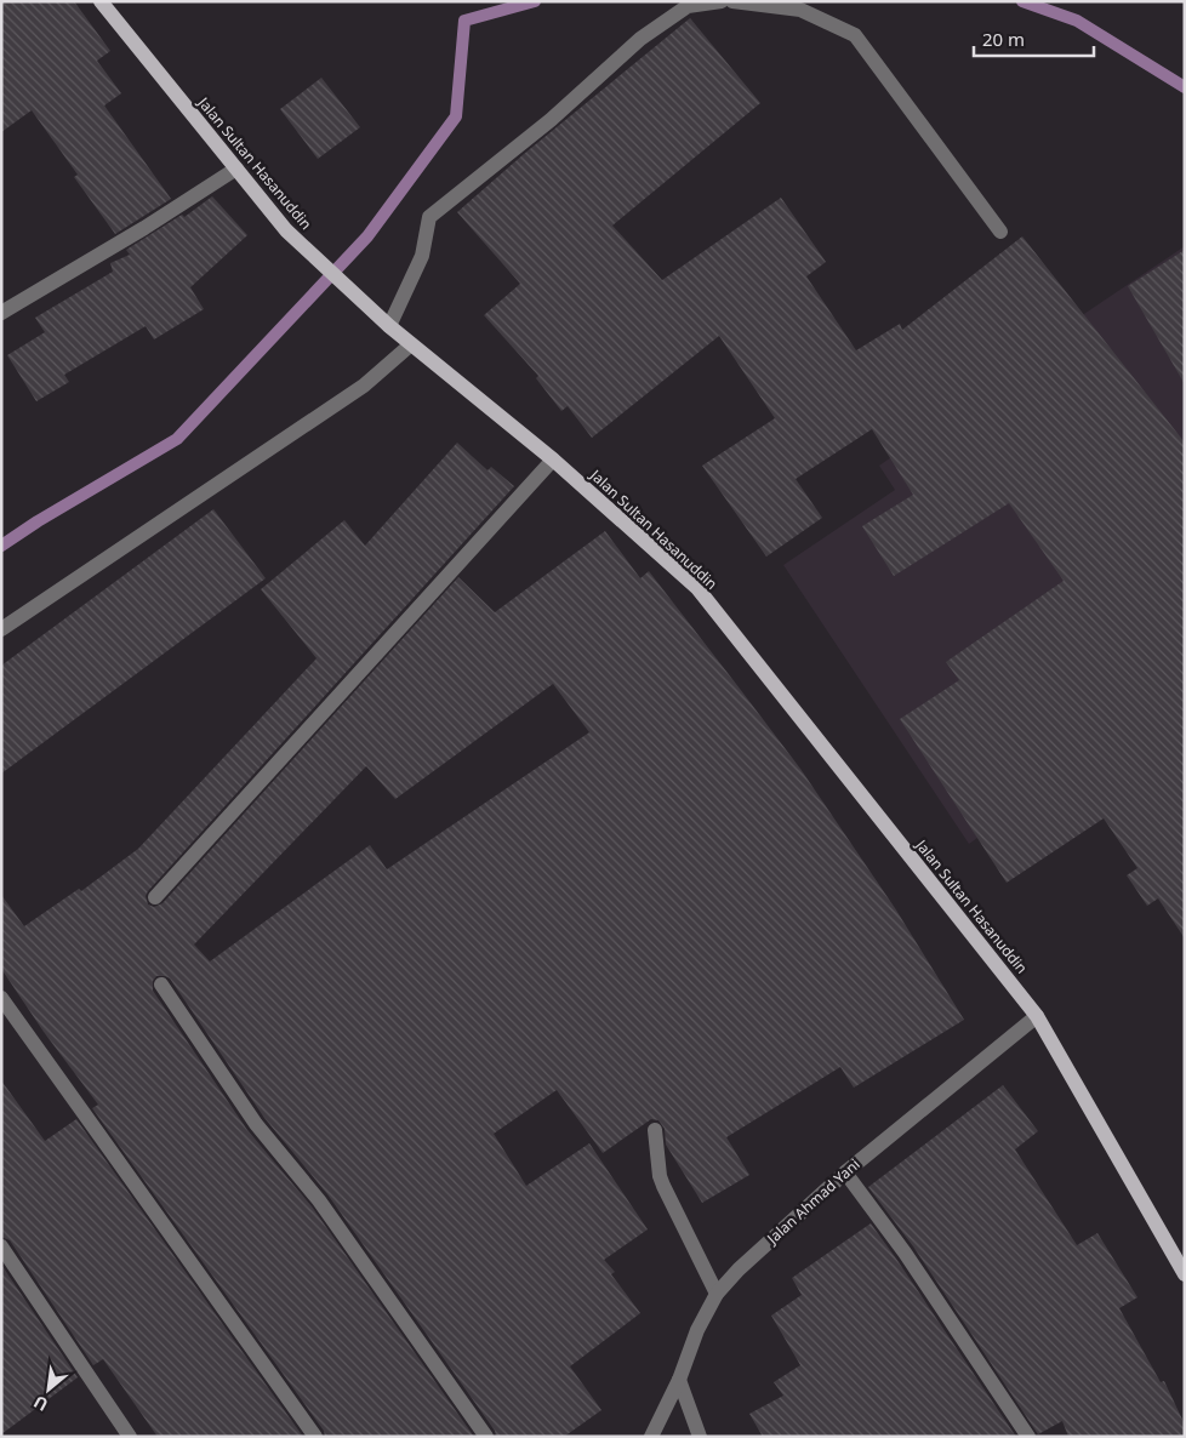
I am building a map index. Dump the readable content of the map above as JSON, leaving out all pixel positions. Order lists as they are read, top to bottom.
{
  "streets": {
    "main road": ["Jalan Sultan Hasanuddin"],
    "street": ["Jalan Ahmad Yani"]
  },
  "crossings": [
    ["Jalan Sultan Hasanuddin", "Jalan Ahmad Yani"]
  ],
  "scale_bar": "20 m",
  "north": "bottom left"
}
